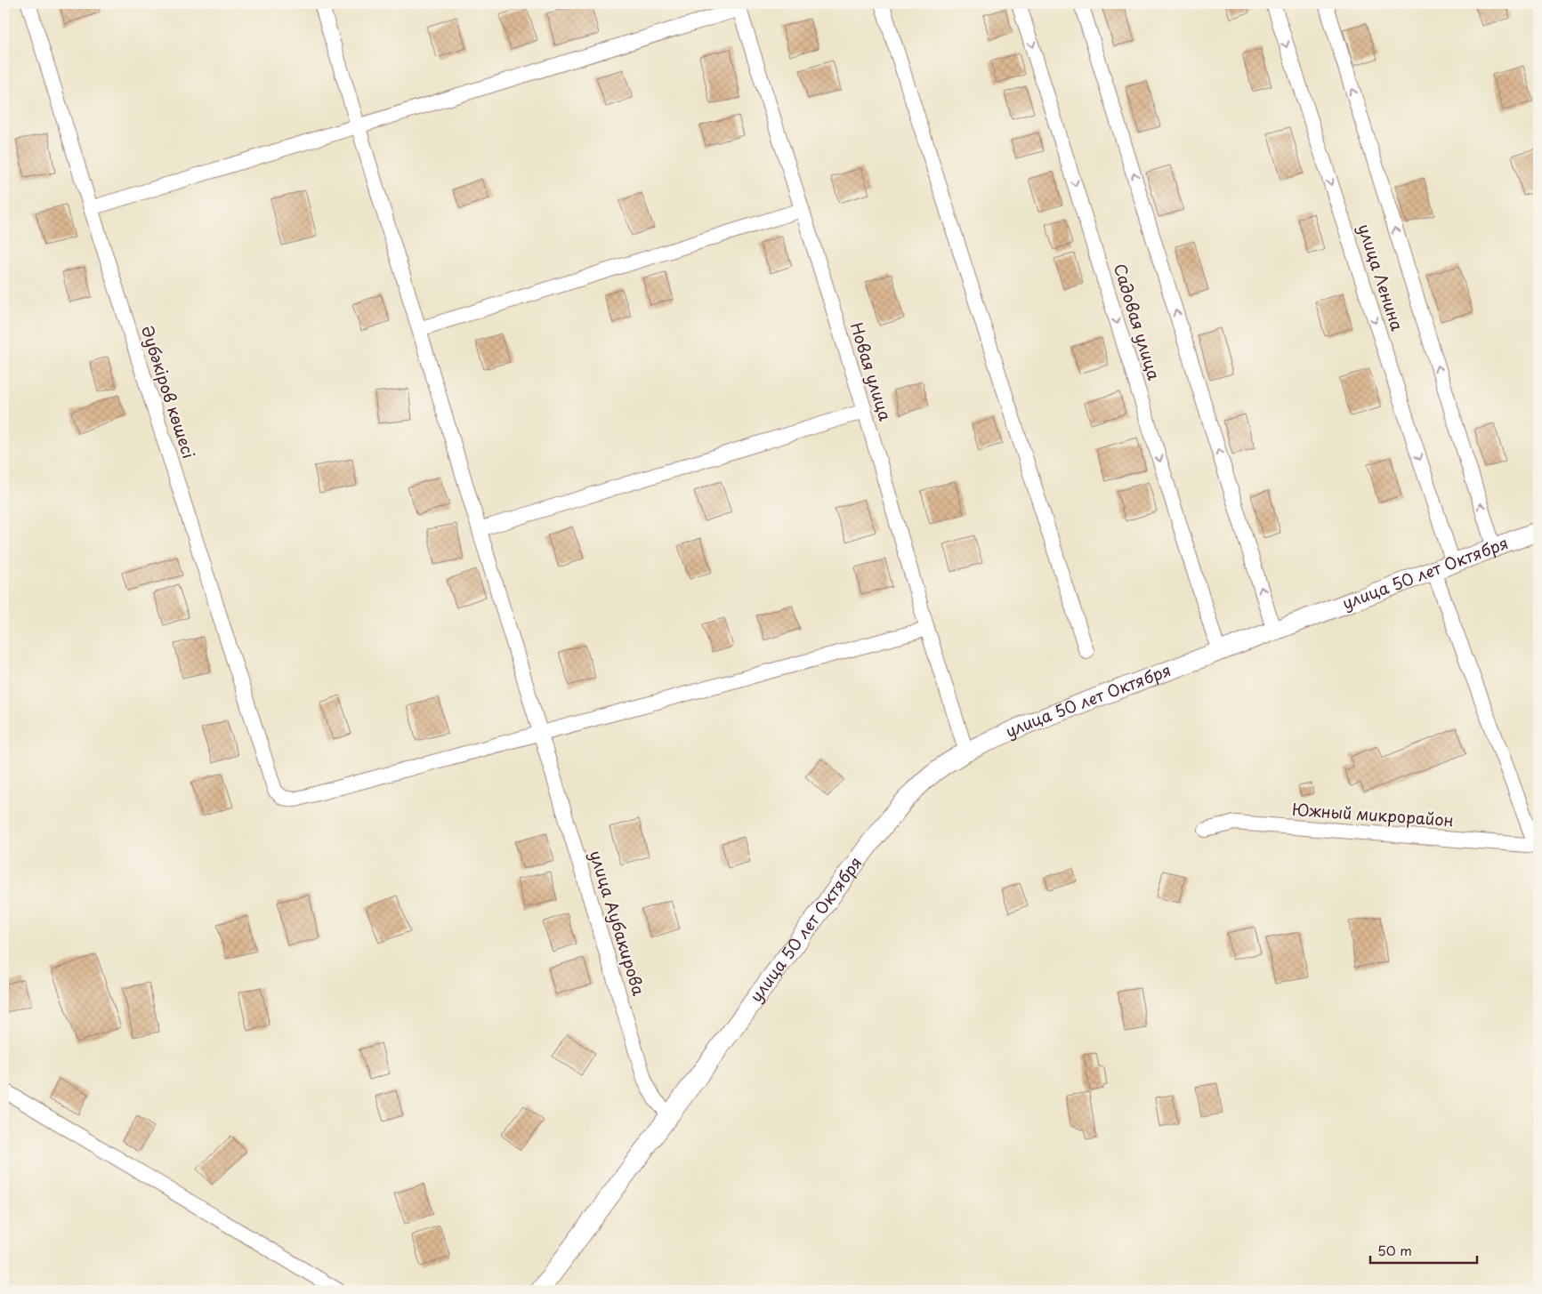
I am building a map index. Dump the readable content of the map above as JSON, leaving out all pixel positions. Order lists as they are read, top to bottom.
{
  "streets": {
    "main road": ["улица 50 лет Октября"],
    "street": [
      "улица Ленина",
      "Садовая улица",
      "Новая улица",
      "Әубәкіров көшесі",
      "Южный микрорайон",
      "улица Аубакирова"
    ]
  },
  "crossings": [
    ["улица Ленина", "улица 50 лет Октября"],
    ["Садовая улица", "улица 50 лет Октября"],
    ["Новая улица", "улица 50 лет Октября"],
    ["Әубәкіров көшесі", "улица Аубакирова"],
    ["улица 50 лет Октября", "улица Аубакирова"]
  ],
  "scale_bar": "50 m"
}
